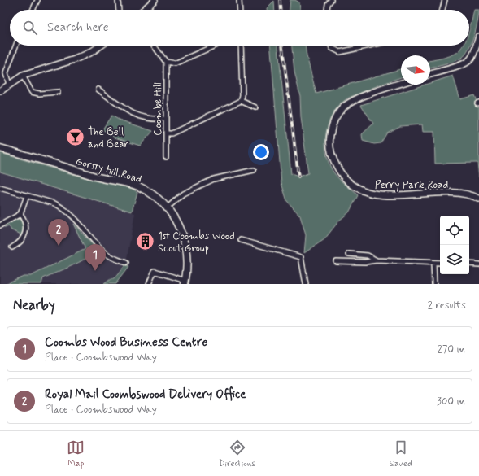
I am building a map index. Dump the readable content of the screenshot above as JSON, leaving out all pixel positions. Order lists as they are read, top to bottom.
{
  "streets": {
    "main road": ["Gorsty Hill Road"],
    "street": ["Coombe Hill", "Perry Park Road"]
  },
  "places": {
    "bar": ["The Bell and Bear"],
    "building": ["1st Coombs Wood Scout Group"]
  },
  "north": "right",
  "page": {
    "search": "Search here",
    "pins": ["2", "1"],
    "heading": ["Nearby", "2 results"],
    "list": [
      {
        "mark": "1",
        "name": "Coombs Wood Business Centre",
        "note": "Place · Coombswood Way",
        "value": "270 m"
      },
      {
        "mark": "2",
        "name": "Royal Mail Coombswood Delivery Office",
        "note": "Place · Coombswood Way",
        "value": "300 m"
      }
    ],
    "nav": ["Map", "Directions", "Saved"]
  }
}
